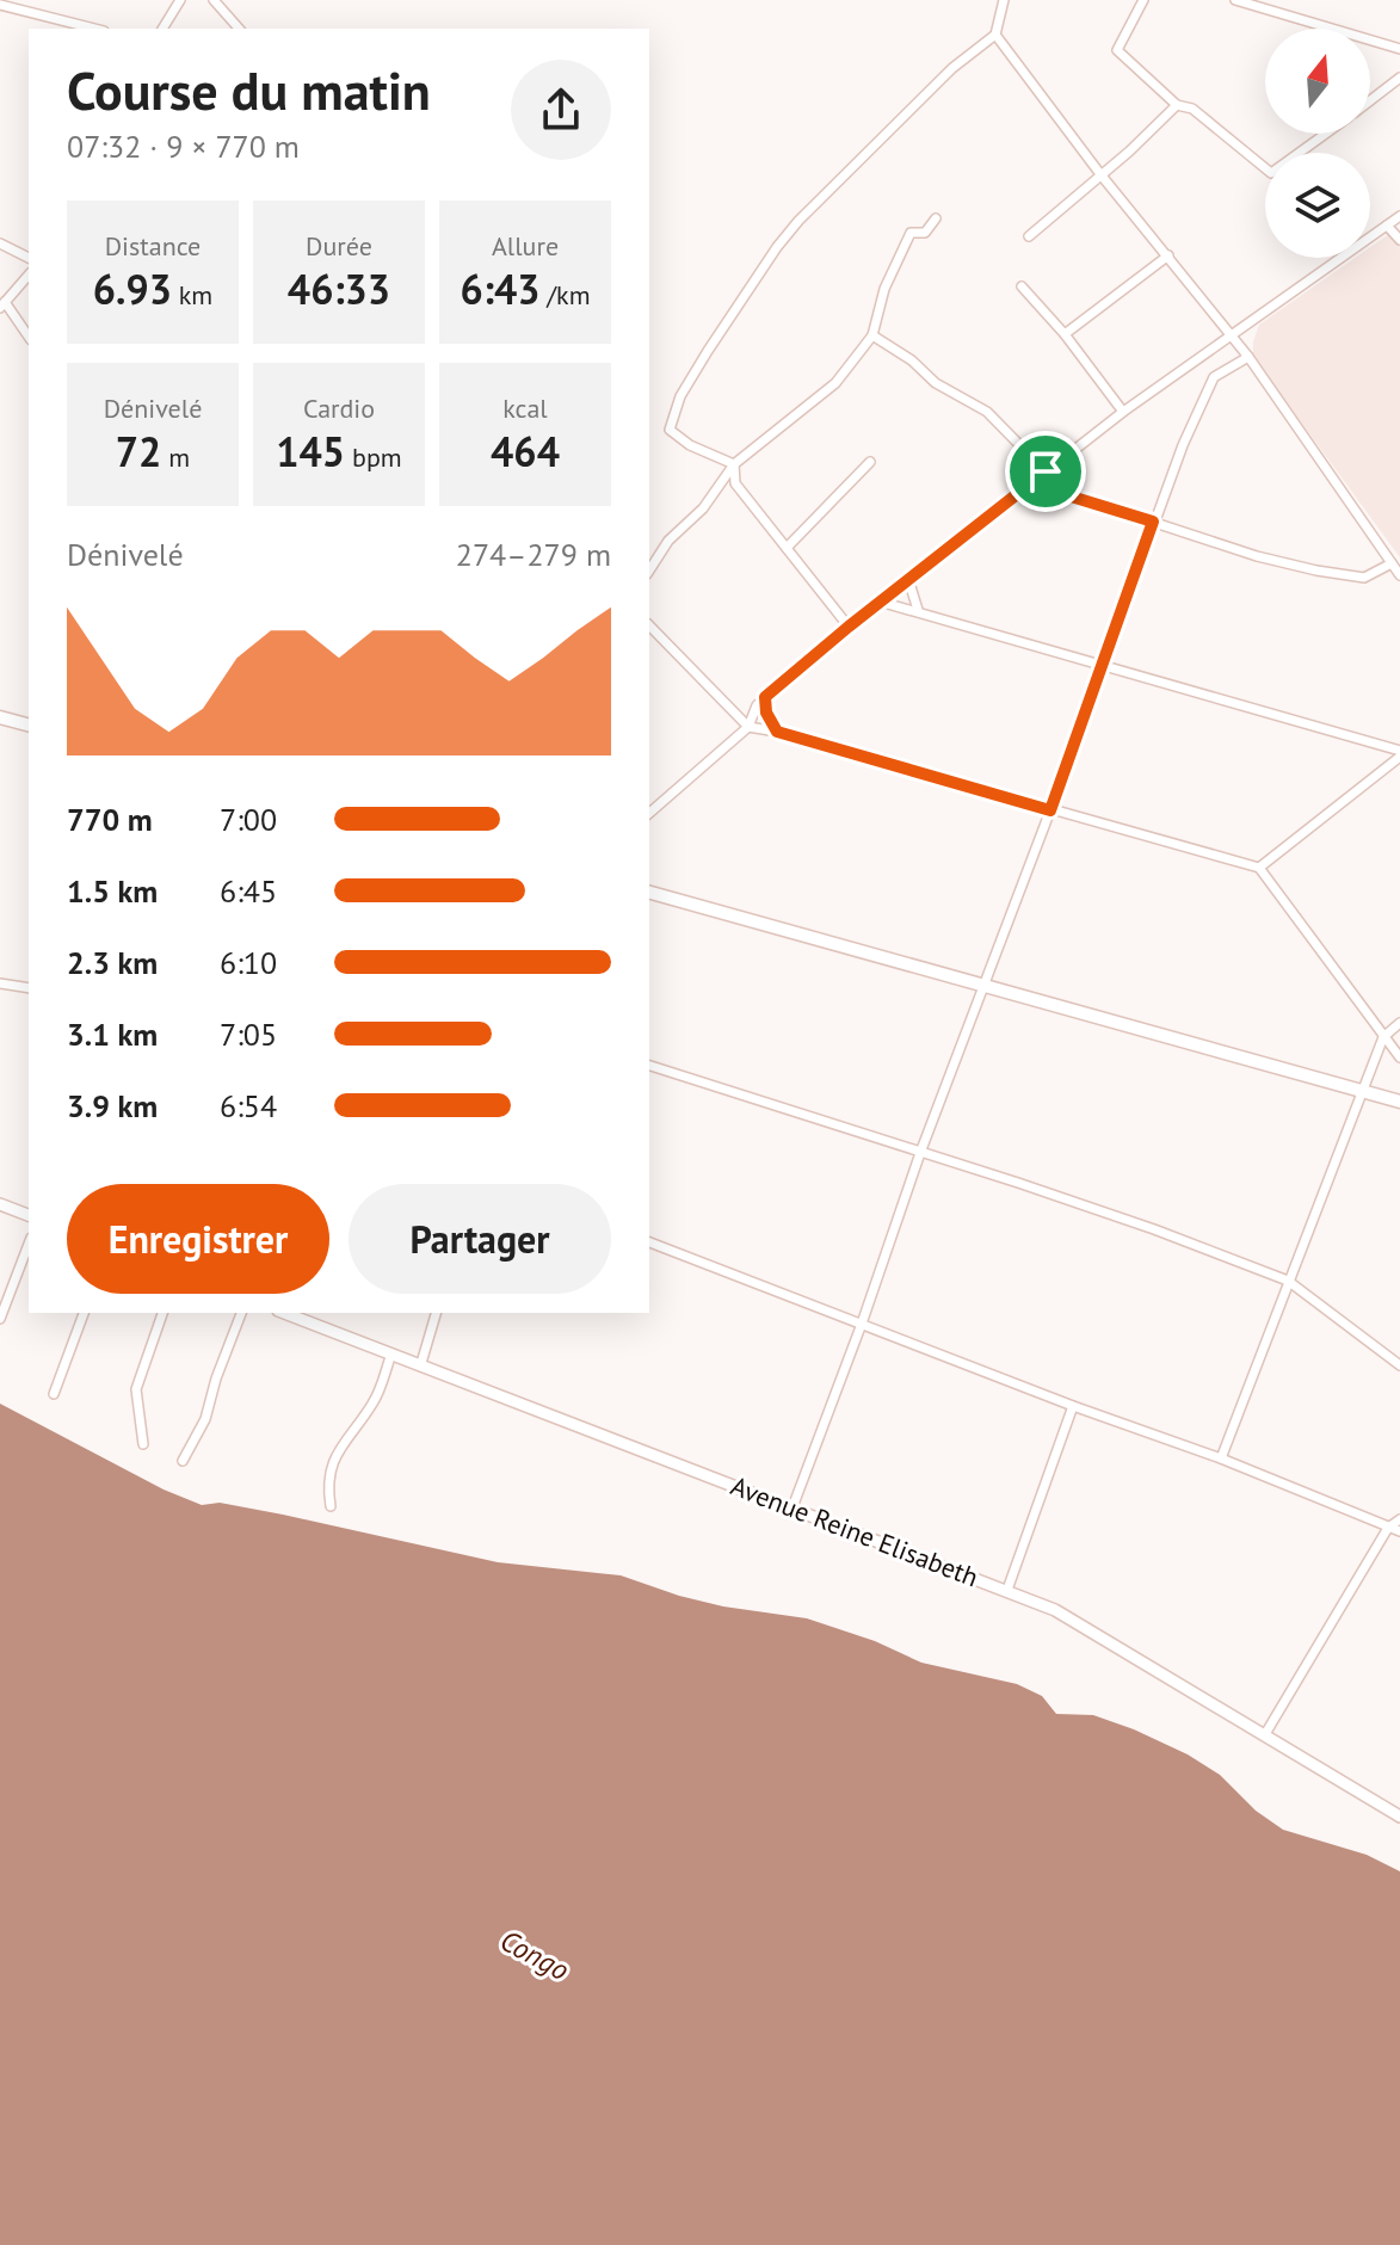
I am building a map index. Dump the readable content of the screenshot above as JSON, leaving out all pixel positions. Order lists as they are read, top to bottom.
{
  "streets": {
    "street": ["Avenue Reine Elisabeth"]
  },
  "water": ["Congo"],
  "north": "top",
  "page": {
    "heading": ["Course du matin", "07:32 · 9 × 770 m"],
    "stats": [
      ["Distance", "6.93 km"],
      ["Durée", "46:33"],
      ["Allure", "6:43 /km"],
      ["Dénivelé", "72 m"],
      ["Cardio", "145 bpm"],
      ["kcal", "464"]
    ],
    "chart": ["Dénivelé", "274–279 m"],
    "list": [
      {
        "name": "770 m",
        "note": "7:00"
      },
      {
        "name": "1.5 km",
        "note": "6:45"
      },
      {
        "name": "2.3 km",
        "note": "6:10"
      },
      {
        "name": "3.1 km",
        "note": "7:05"
      },
      {
        "name": "3.9 km",
        "note": "6:54"
      }
    ],
    "buttons": ["Enregistrer", "Partager"]
  }
}
